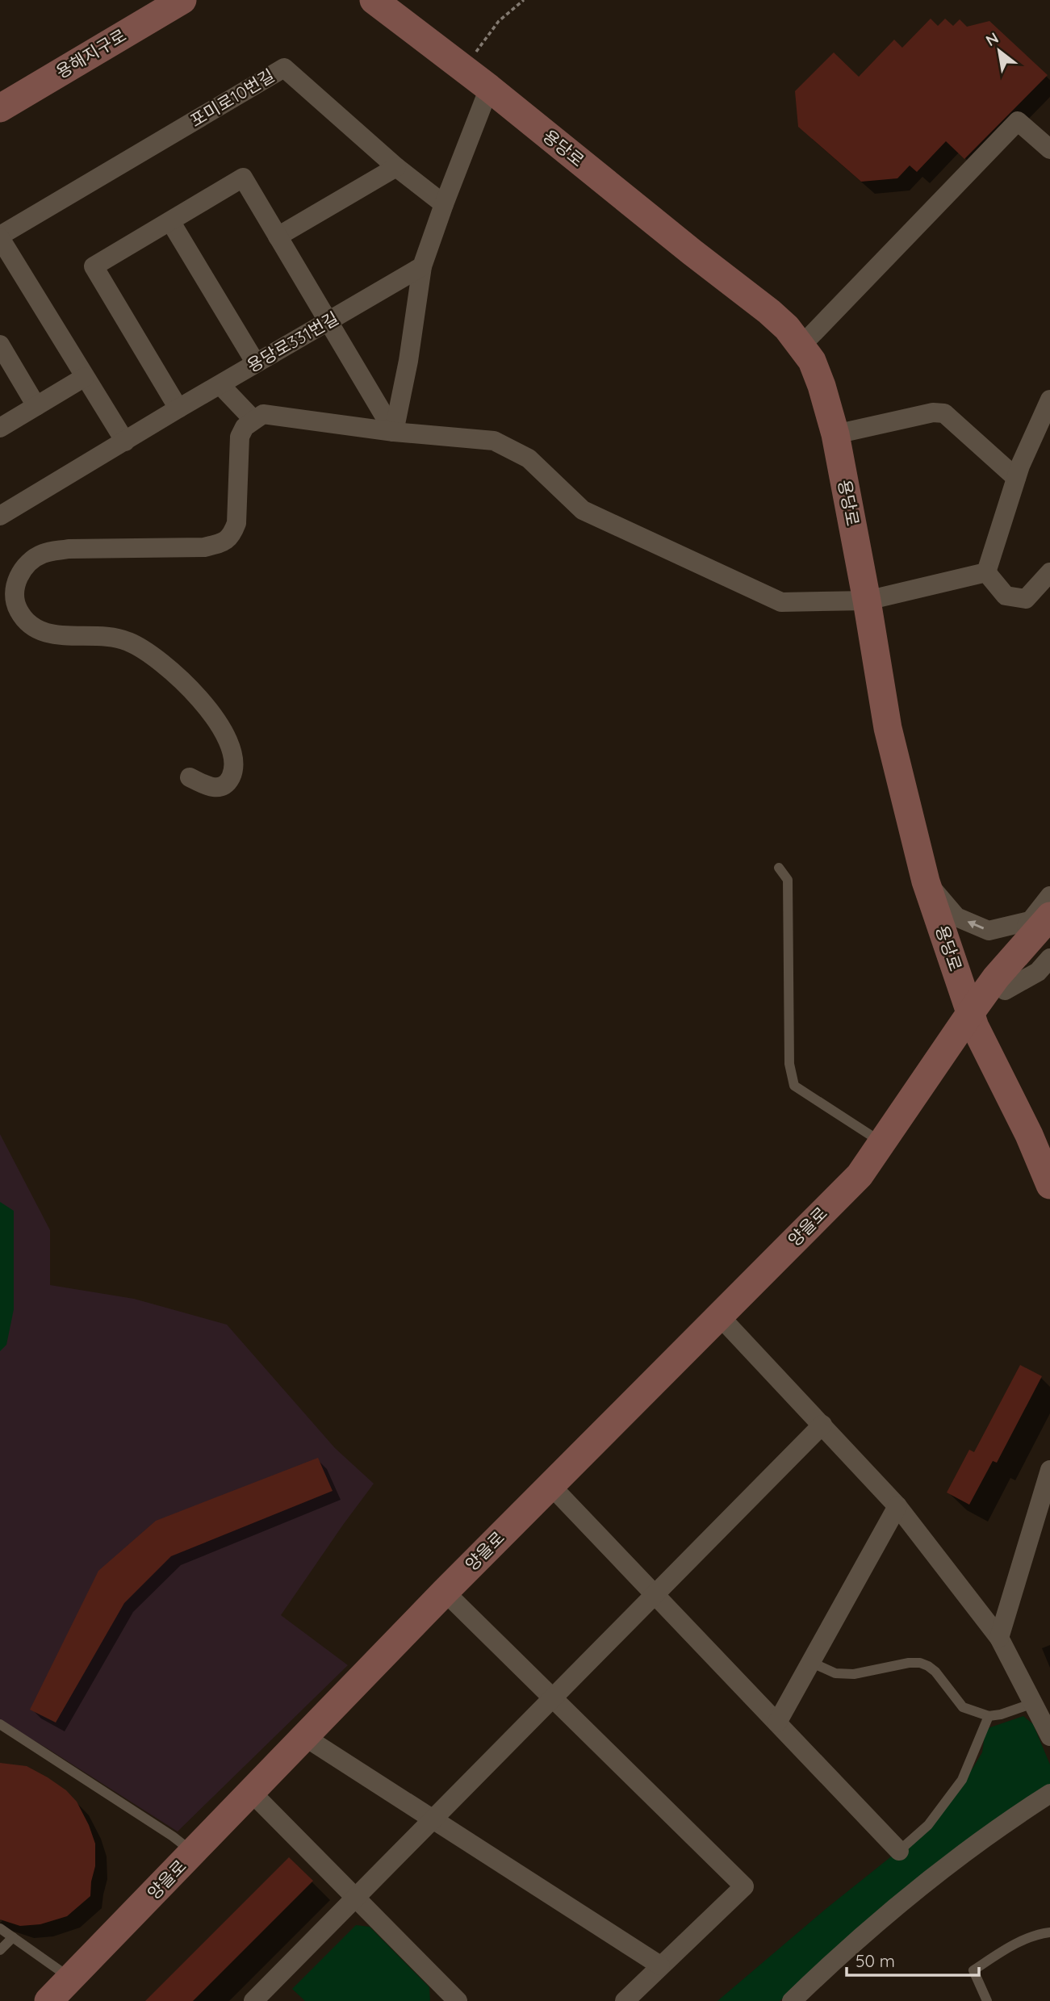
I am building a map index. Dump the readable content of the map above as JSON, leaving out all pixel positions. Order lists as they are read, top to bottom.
{
  "streets": {
    "street": [
      "용해지구로",
      "포미로10번길",
      "용당로",
      "용당로331번길",
      "양을로"
    ]
  },
  "crossings": [
    ["용당로", "양을로"]
  ],
  "scale_bar": "50 m",
  "north": "top left"
}
